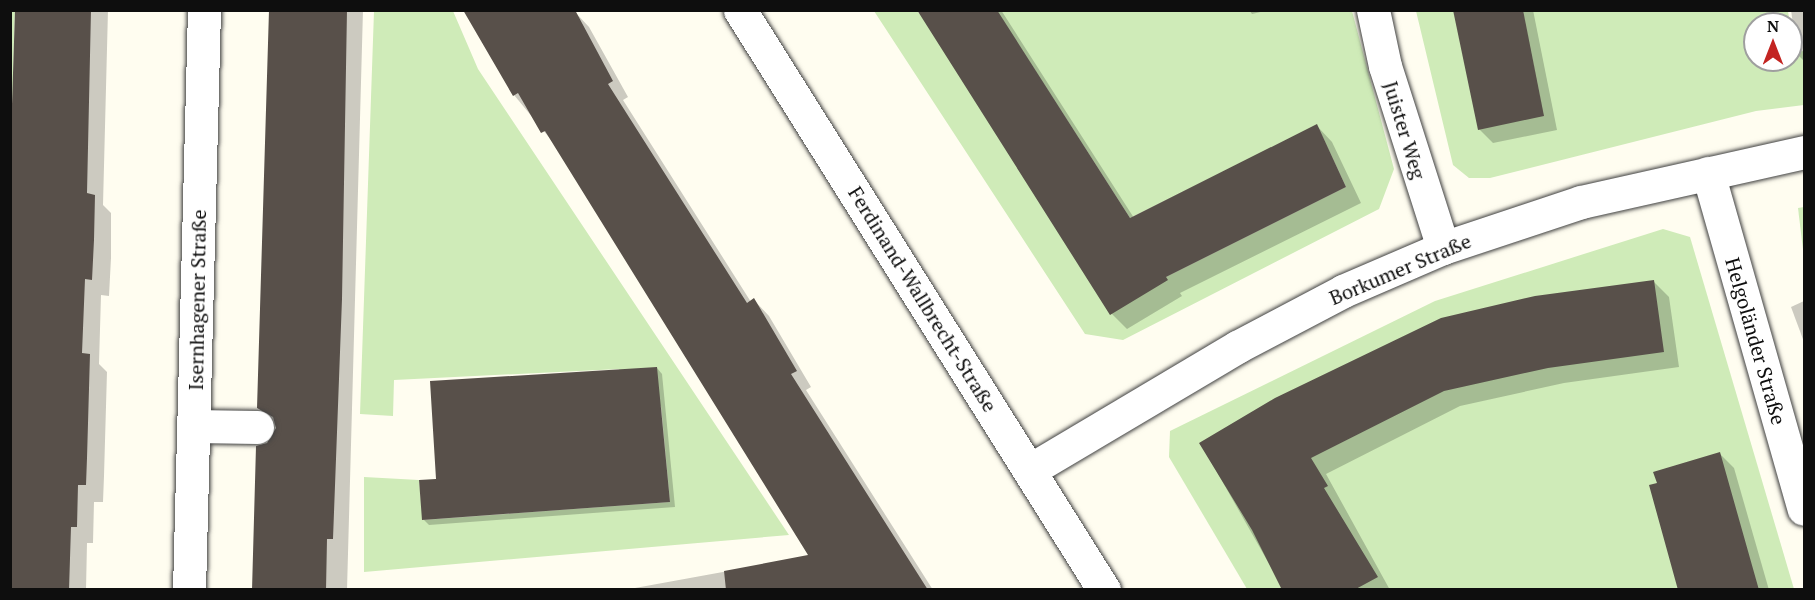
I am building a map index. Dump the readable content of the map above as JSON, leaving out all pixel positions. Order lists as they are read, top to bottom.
{
  "streets": {
    "street": [
      "Juister Weg",
      "Borkumer Straße",
      "Ferdinand-Wallbrecht-Straße",
      "Isernhagener Straße",
      "Helgoländer Straße"
    ]
  },
  "crossings": [
    ["Juister Weg", "Borkumer Straße"],
    ["Borkumer Straße", "Ferdinand-Wallbrecht-Straße"],
    ["Borkumer Straße", "Helgoländer Straße"]
  ],
  "north": "top"
}
